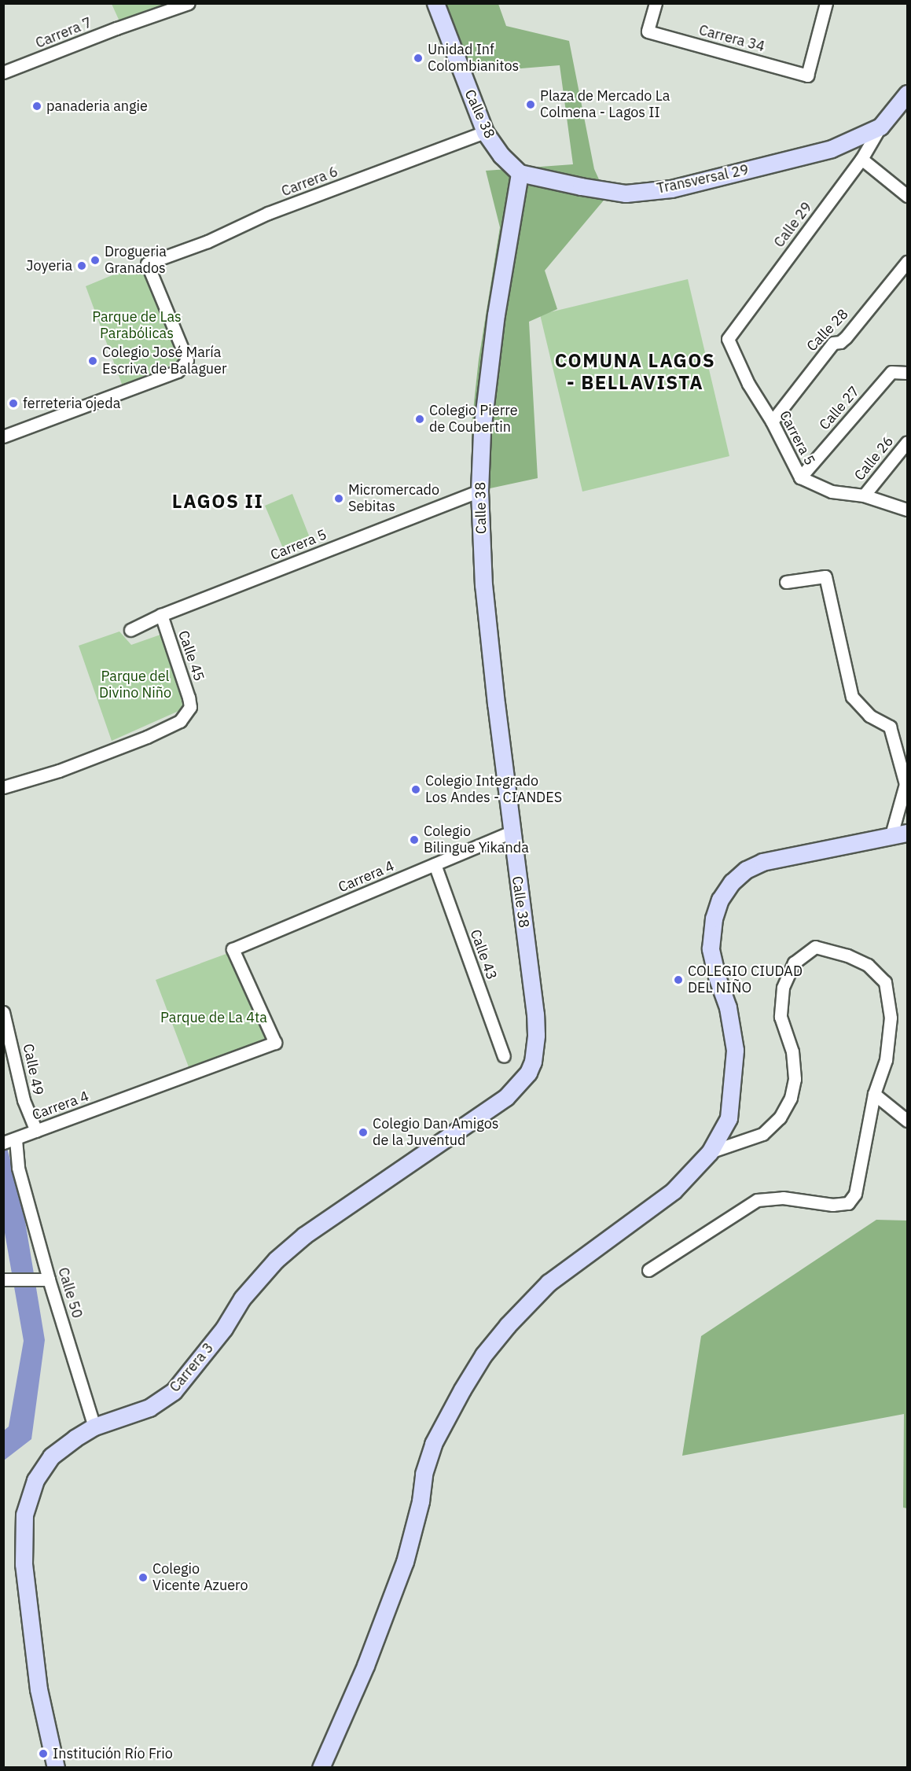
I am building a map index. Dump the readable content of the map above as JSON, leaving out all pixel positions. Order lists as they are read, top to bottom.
{
  "streets": {
    "main road": ["Calle 38", "Transversal 29", "Carrera 3"],
    "street": [
      "Carrera 7",
      "Carrera 34",
      "Carrera 6",
      "Calle 29",
      "Calle 28",
      "Calle 27",
      "Carrera 5",
      "Calle 26",
      "Calle 45",
      "Carrera 4",
      "Calle 43",
      "Calle 49",
      "Calle 50"
    ]
  },
  "crossings": [
    ["Calle 38", "Transversal 29"],
    ["Calle 38", "Carrera 6"],
    ["Calle 38", "Carrera 5"],
    ["Calle 38", "Carrera 4"],
    ["Calle 38", "Carrera 3"],
    ["Transversal 29", "Calle 29"],
    ["Calle 29", "Carrera 5"],
    ["Calle 28", "Carrera 5"],
    ["Calle 27", "Carrera 5"],
    ["Carrera 5", "Calle 26"],
    ["Carrera 5", "Calle 45"],
    ["Carrera 4", "Calle 43"],
    ["Carrera 4", "Calle 49"],
    ["Carrera 4", "Calle 50"],
    ["Calle 50", "Carrera 3"]
  ],
  "districts": ["COMUNA LAGOS - BELLAVISTA", "LAGOS II"],
  "parks": ["Parque de Las Parabólicas", "Parque del Divino Niño", "Parque de La 4ta"],
  "places": [
    "Unidad Inf Colombianitos",
    "Plaza de Mercado La Colmena - Lagos II",
    "panaderia angie",
    "Drogueria Granados",
    "Joyeria",
    "Colegio José María Escriva de Balaguer",
    "ferreteria ojeda",
    "Colegio Pierre de Coubertin",
    "Micromercado Sebitas",
    "Colegio Integrado Los Andes - CIANDES",
    "Colegio Bilingue Yikanda",
    "COLEGIO CIUDAD DEL NIÑO",
    "Colegio Dan Amigos de la Juventud",
    "Colegio Vicente Azuero",
    "Institución Río Frio"
  ]
}
